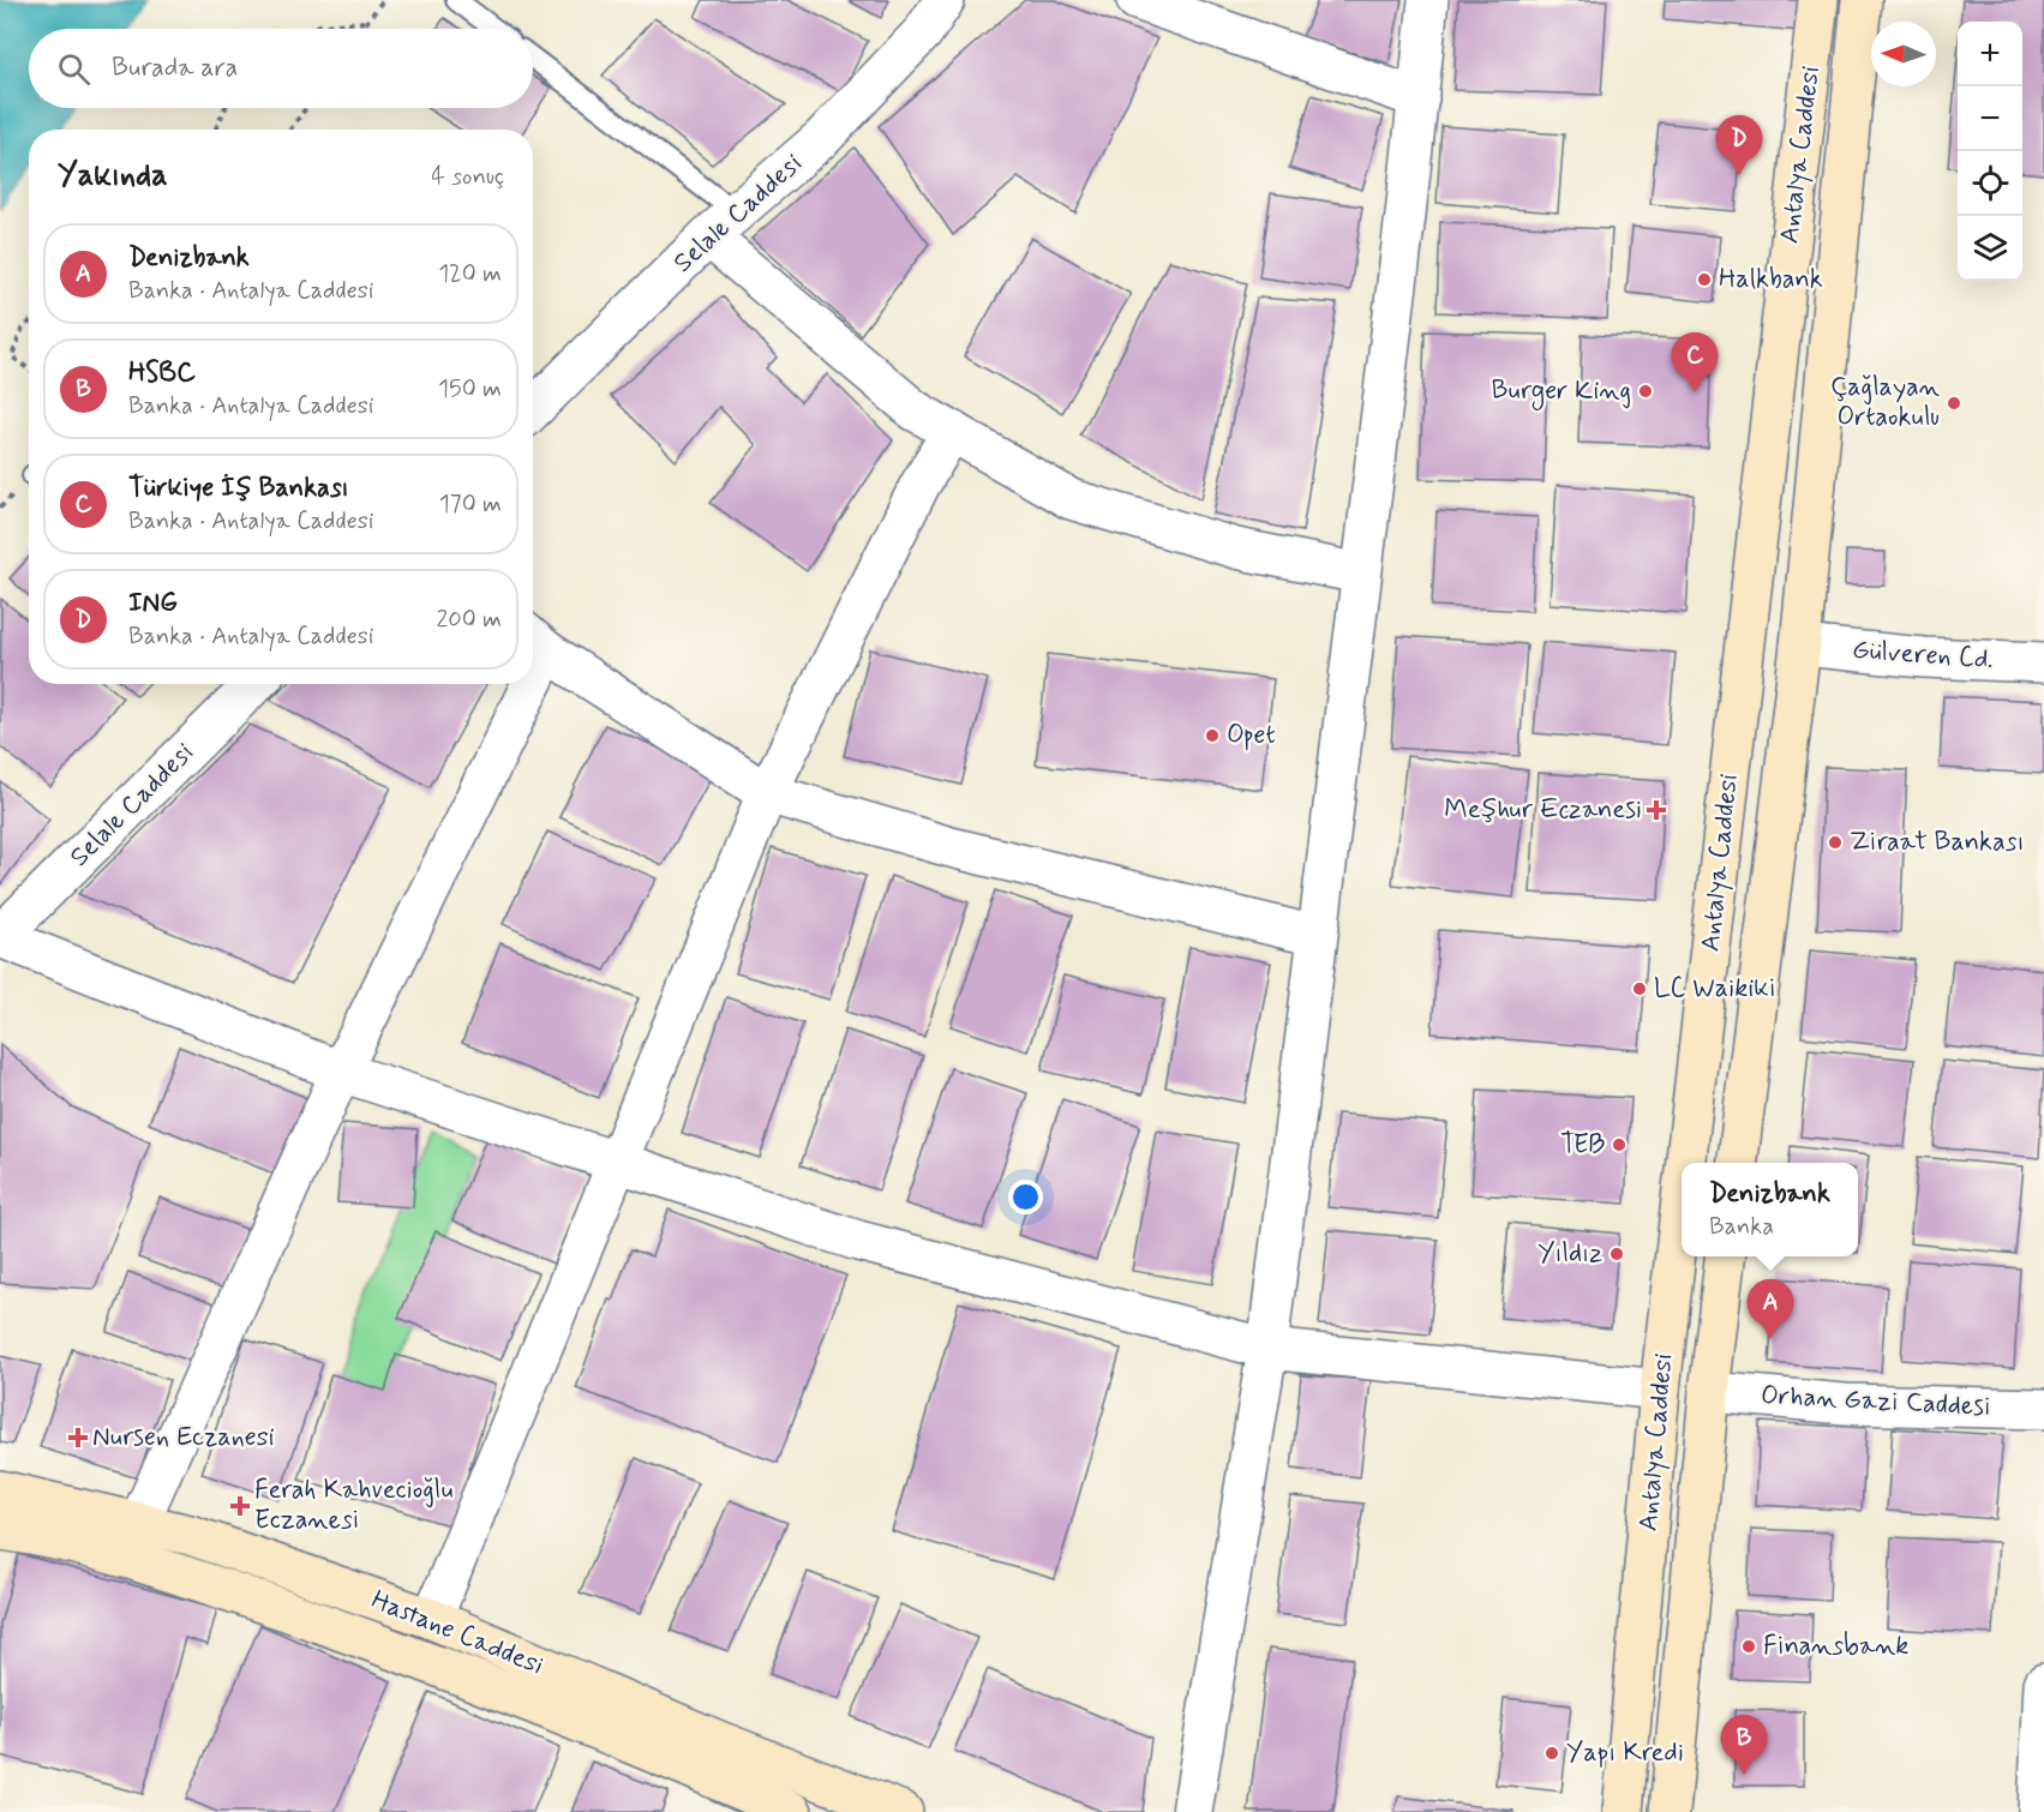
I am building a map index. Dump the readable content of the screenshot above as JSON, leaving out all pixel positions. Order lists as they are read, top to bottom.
{
  "streets": {
    "main road": ["Antalya Caddesi", "Hastane Caddesi"],
    "street": ["Selale Caddesi", "Gülveren Cd.", "Orhan Gazi Caddesi"]
  },
  "crossings": [
    ["Antalya Caddesi", "Gülveren Cd."],
    ["Antalya Caddesi", "Orhan Gazi Caddesi"]
  ],
  "places": {
    "other": [
      "Halkbank",
      "Burger King",
      "Çağlayan Ortaokulu",
      "Opet",
      "Ziraat Bankası",
      "LC Waikiki",
      "TEB",
      "Yıldız",
      "Finansbank",
      "Yapı Kredi"
    ],
    "health": ["Meşhur Eczanesi", "Nursen Eczanesi", "Ferah Kahvecioğlu Eczanesi"]
  },
  "north": "left",
  "page": {
    "map_buttons": ["+", "−"],
    "search": "Burada ara",
    "pins": [
      "D",
      "C",
      "A",
      "B"
    ],
    "heading": ["Yakında", "4 sonuç"],
    "list": [
      {
        "mark": "A",
        "name": "Denizbank",
        "note": "Banka · Antalya Caddesi",
        "value": "120 m"
      },
      {
        "mark": "B",
        "name": "HSBC",
        "note": "Banka · Antalya Caddesi",
        "value": "150 m"
      },
      {
        "mark": "C",
        "name": "Türkiye İş Bankası",
        "note": "Banka · Antalya Caddesi",
        "value": "170 m"
      },
      {
        "mark": "D",
        "name": "ING",
        "note": "Banka · Antalya Caddesi",
        "value": "200 m"
      }
    ],
    "popup": ["Denizbank", "Banka"]
  }
}
